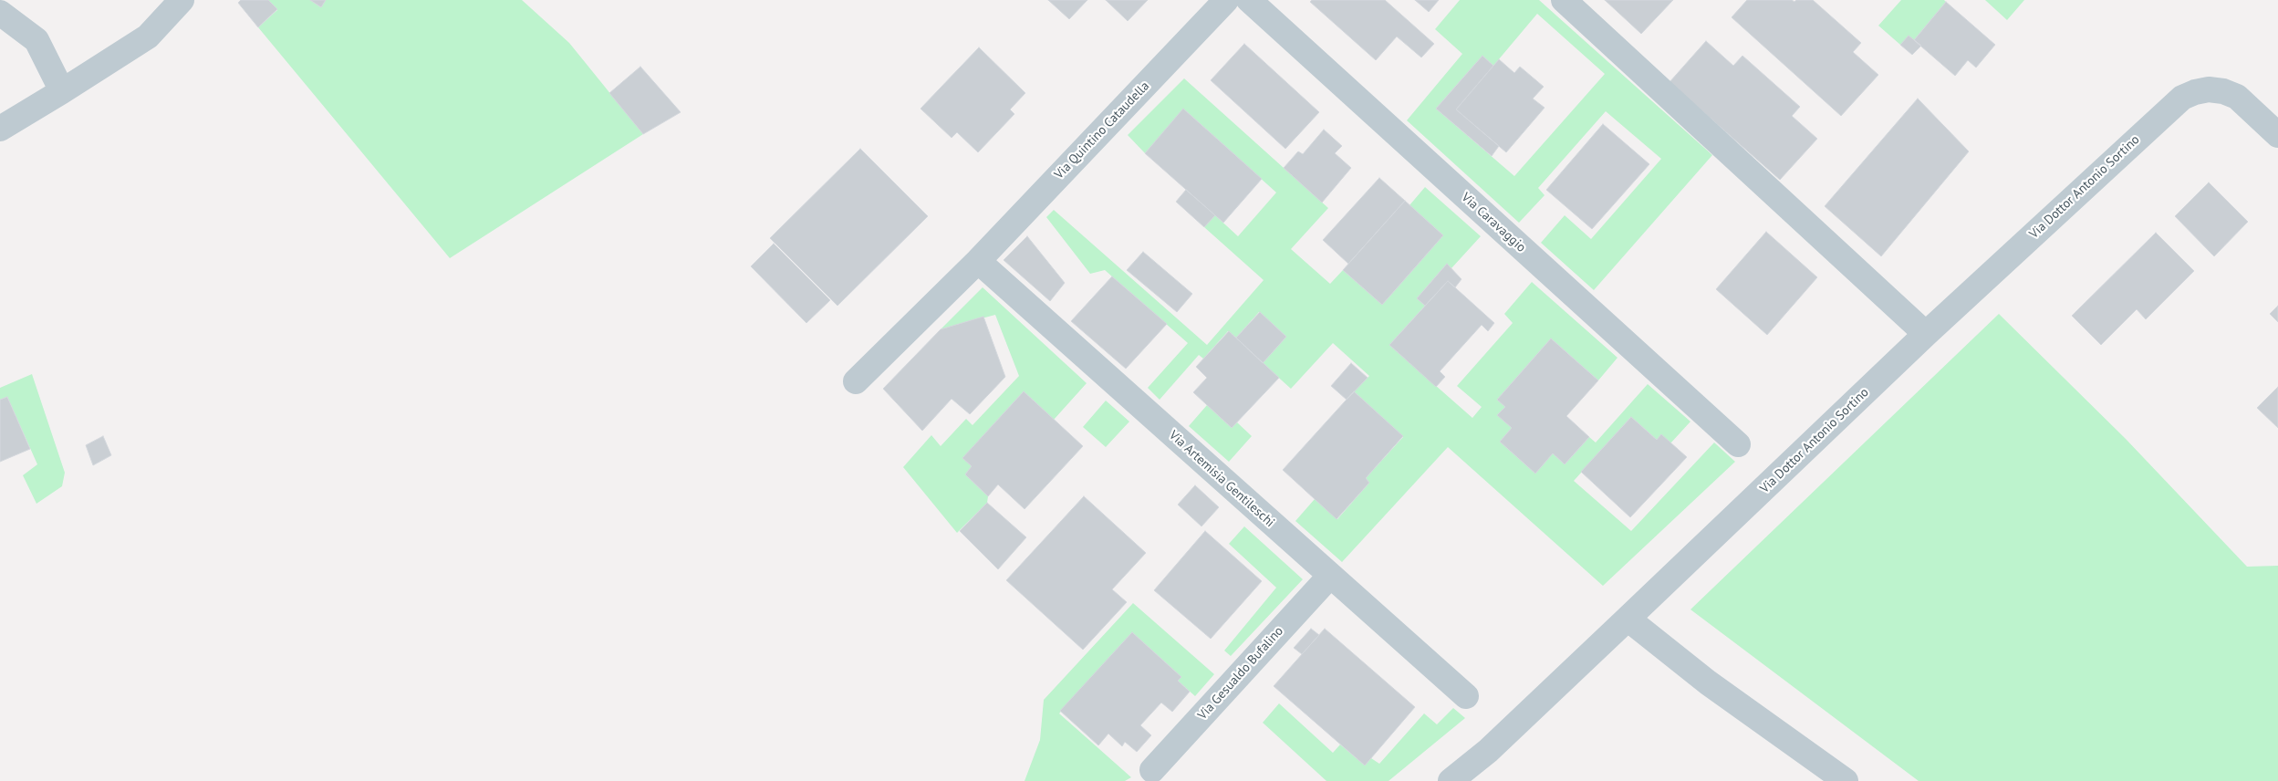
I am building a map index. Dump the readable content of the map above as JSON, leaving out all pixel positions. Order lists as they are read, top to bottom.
{
  "streets": {
    "street": [
      "Via Quintino Cataudella",
      "Via Dottor Antonio Sortino",
      "Via Caravaggio",
      "Via Artemisia Gentileschi",
      "Via Gesualdo Bufalino"
    ]
  },
  "crossings": [
    ["Via Quintino Cataudella", "Via Artemisia Gentileschi"],
    ["Via Artemisia Gentileschi", "Via Gesualdo Bufalino"]
  ]
}
